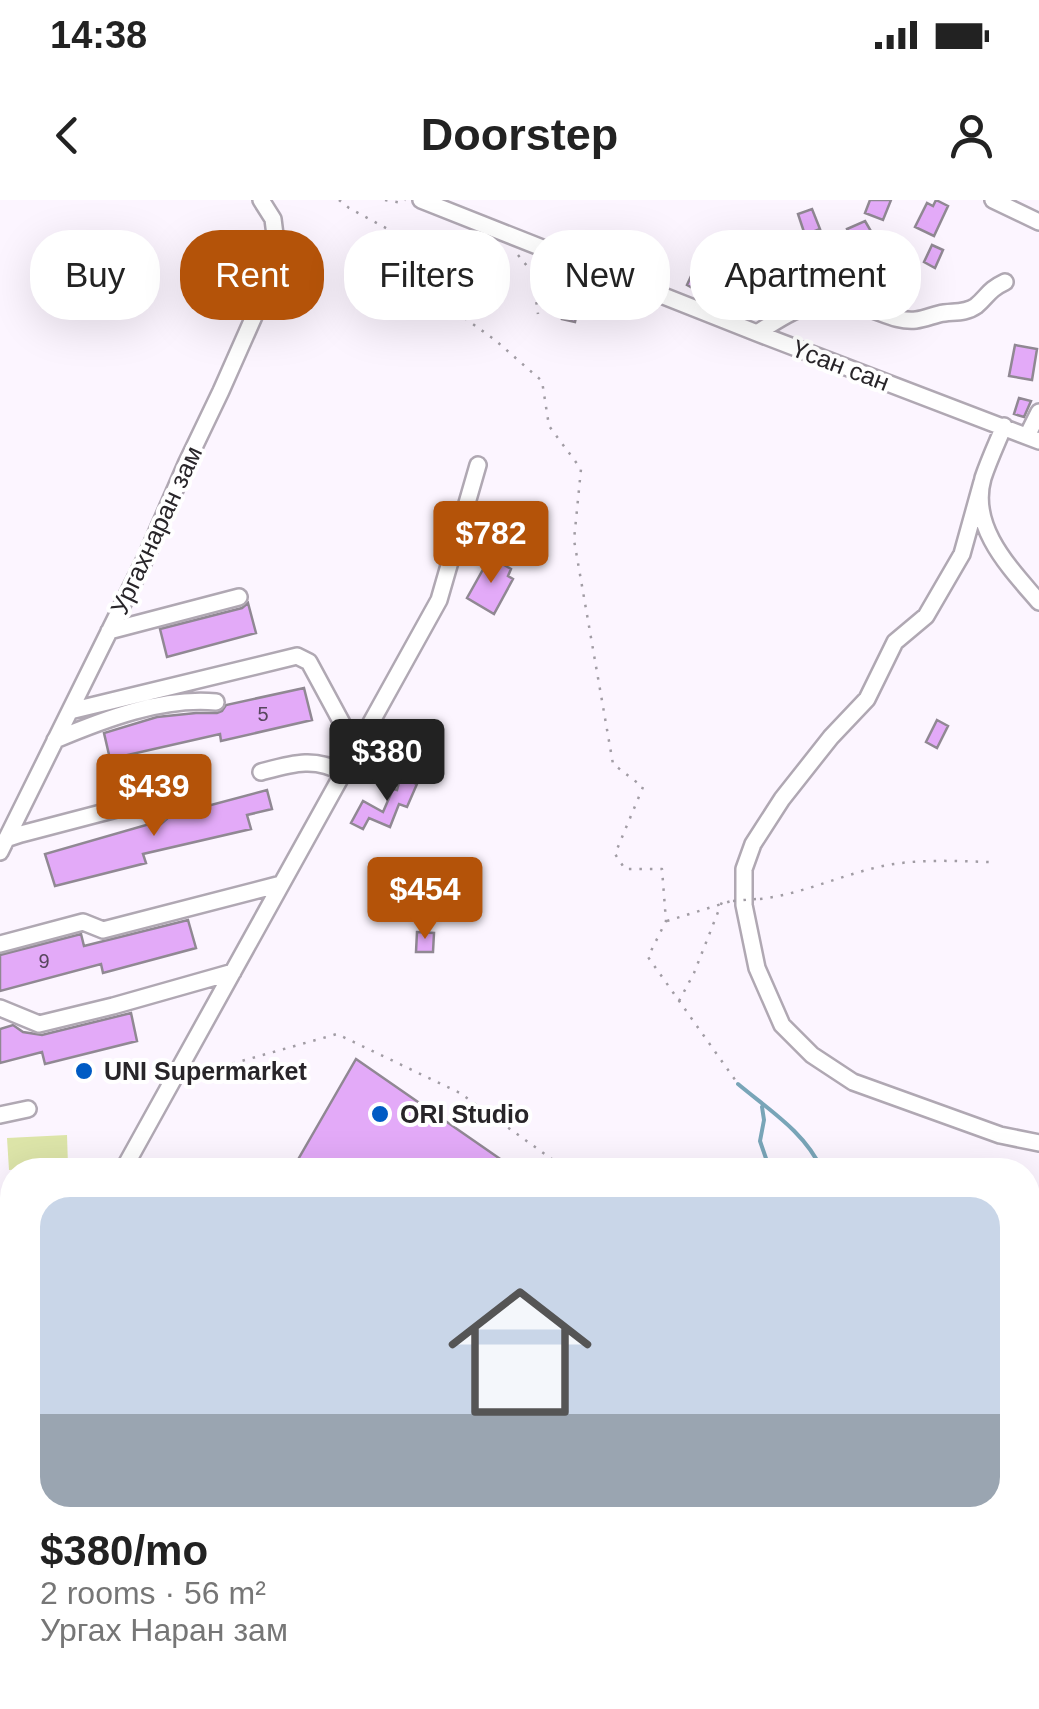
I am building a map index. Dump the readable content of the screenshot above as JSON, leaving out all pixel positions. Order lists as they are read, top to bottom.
{
  "streets": {
    "street": ["Үсан сан", "Ургахнаран зам"]
  },
  "places": ["UNI Supermarket", "ORI Studio"],
  "house_numbers": ["5", "9"],
  "page": {
    "status": "14:38",
    "header": "Doorstep",
    "chip": [
      "Buy",
      "Rent",
      "Filters",
      "New",
      "Apartment"
    ],
    "price": [
      "$782",
      "$380",
      "$439",
      "$454"
    ],
    "list": [
      {
        "name": "$380/mo",
        "note": "2 rooms · 56 m² · Ургах Наран зам"
      }
    ]
  }
}
